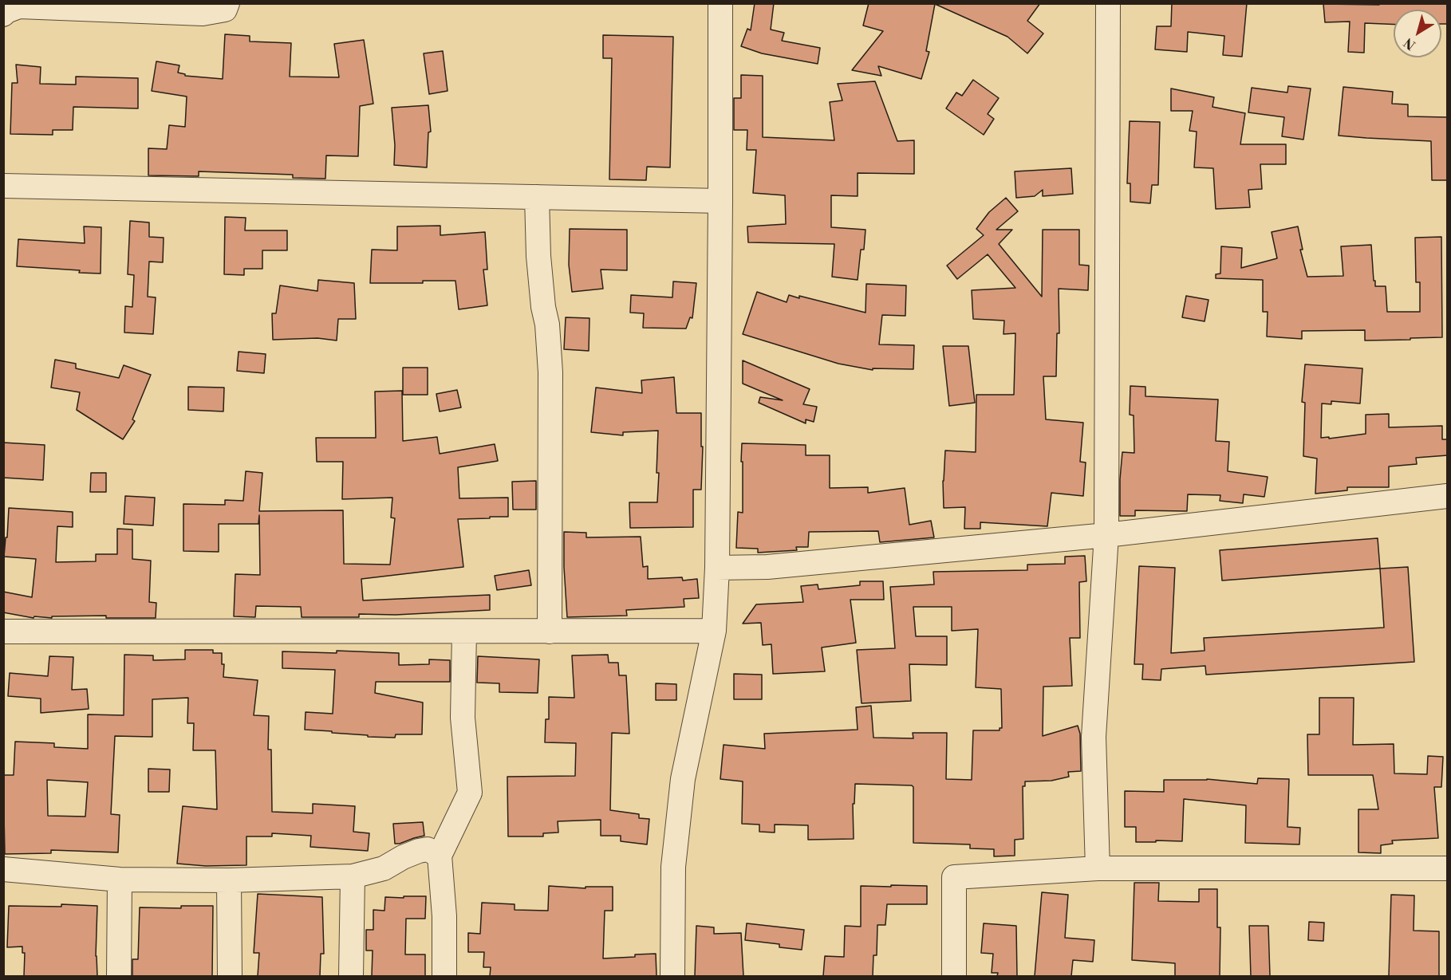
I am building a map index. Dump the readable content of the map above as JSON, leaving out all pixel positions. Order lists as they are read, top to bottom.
{
  "north": "bottom left"
}
